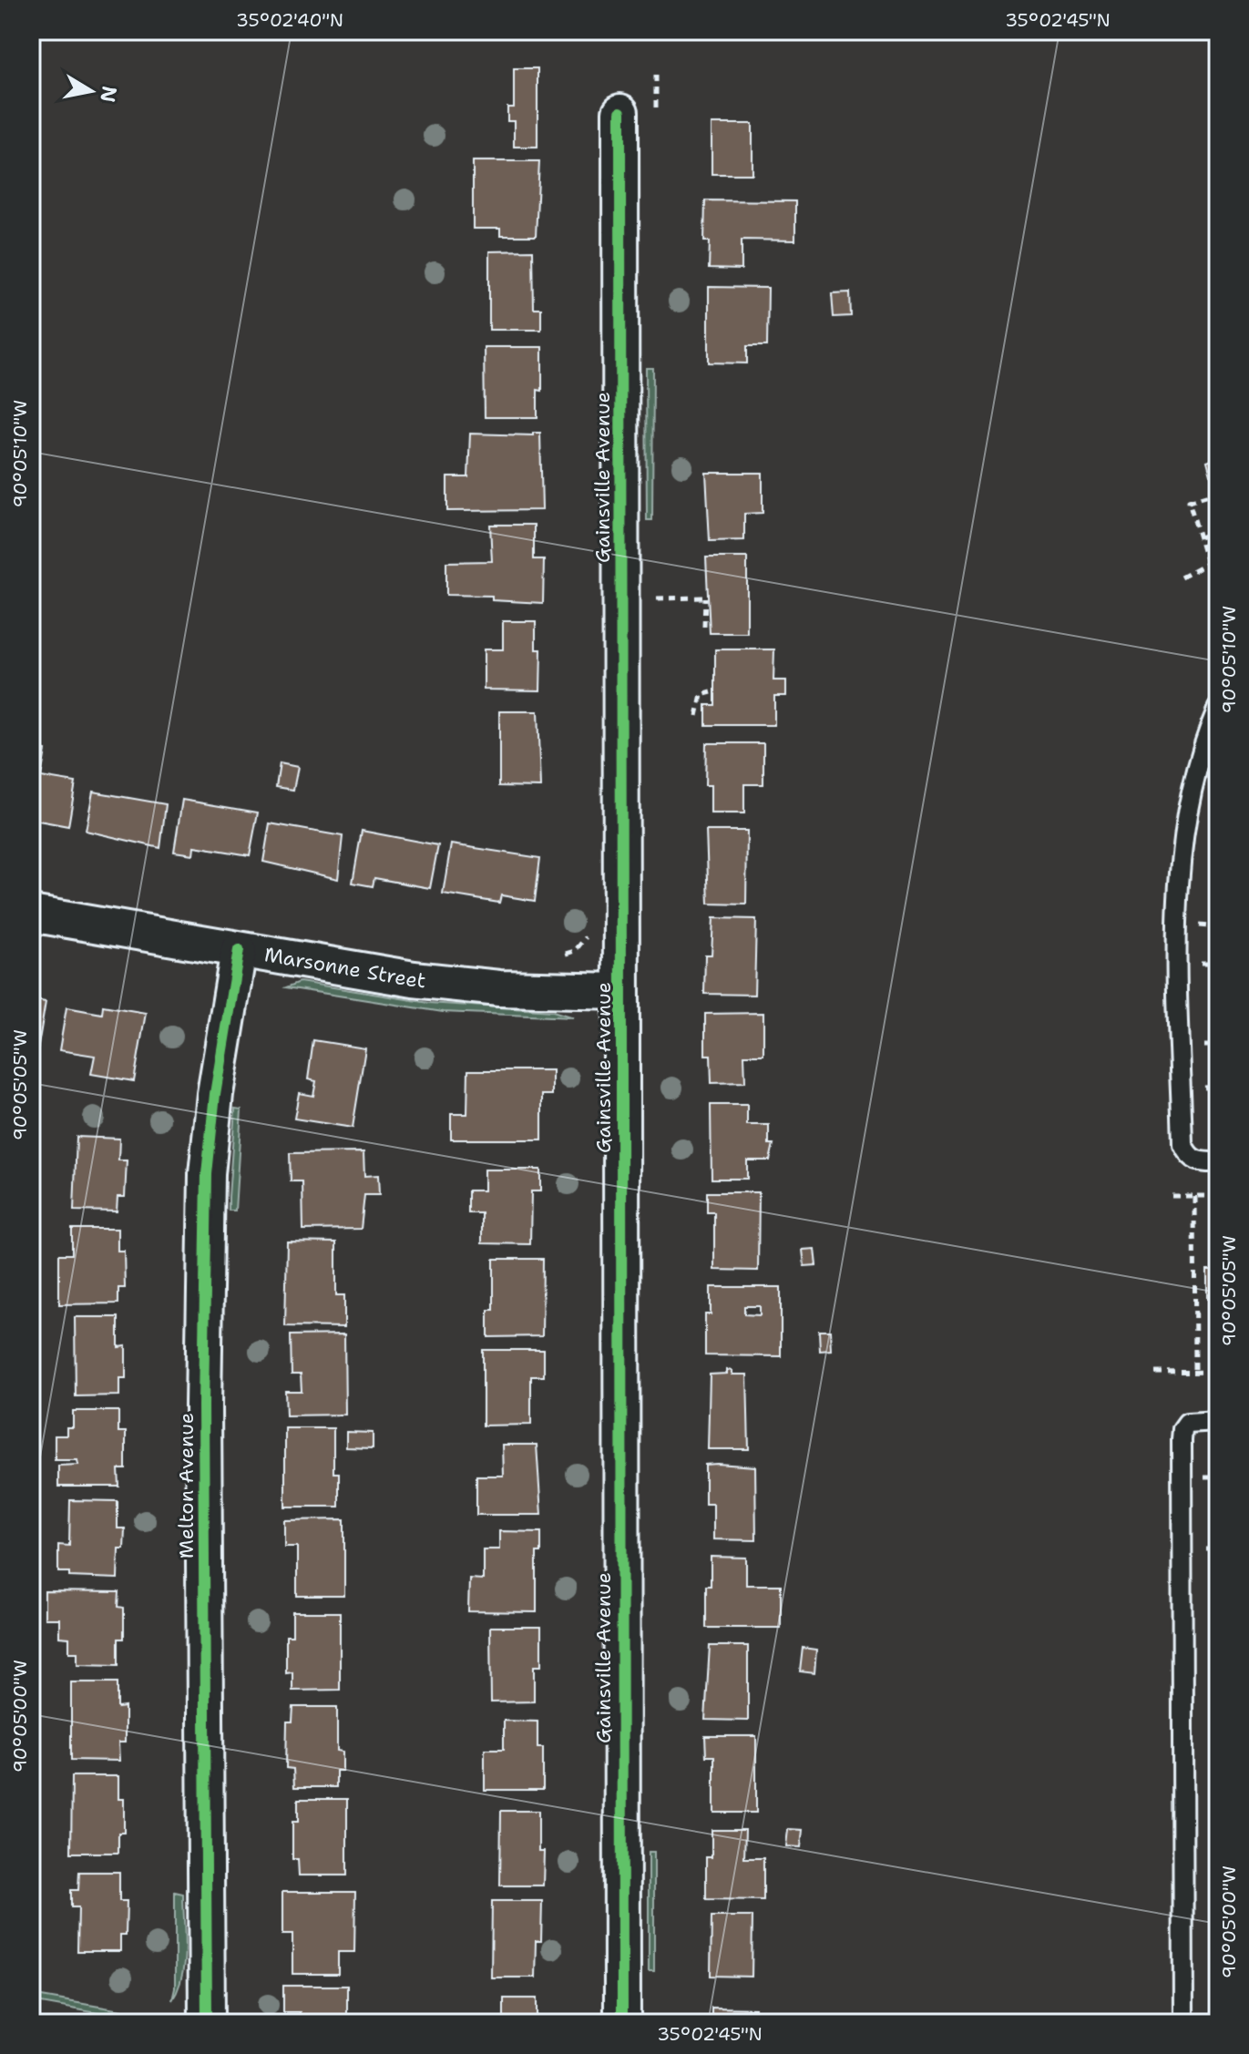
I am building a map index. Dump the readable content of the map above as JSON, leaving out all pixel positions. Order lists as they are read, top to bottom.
{
  "streets": {
    "street": ["Gainsville Avenue", "Marsonne Street", "Melton Avenue"]
  },
  "crossings": [
    ["Gainsville Avenue", "Marsonne Street"],
    ["Marsonne Street", "Melton Avenue"]
  ],
  "north": "right",
  "coordinates": [
    "35°02'40\"N",
    "35°02'45\"N",
    "90°05'10\"W",
    "90°05'05\"W",
    "90°05'00\"W"
  ]
}
